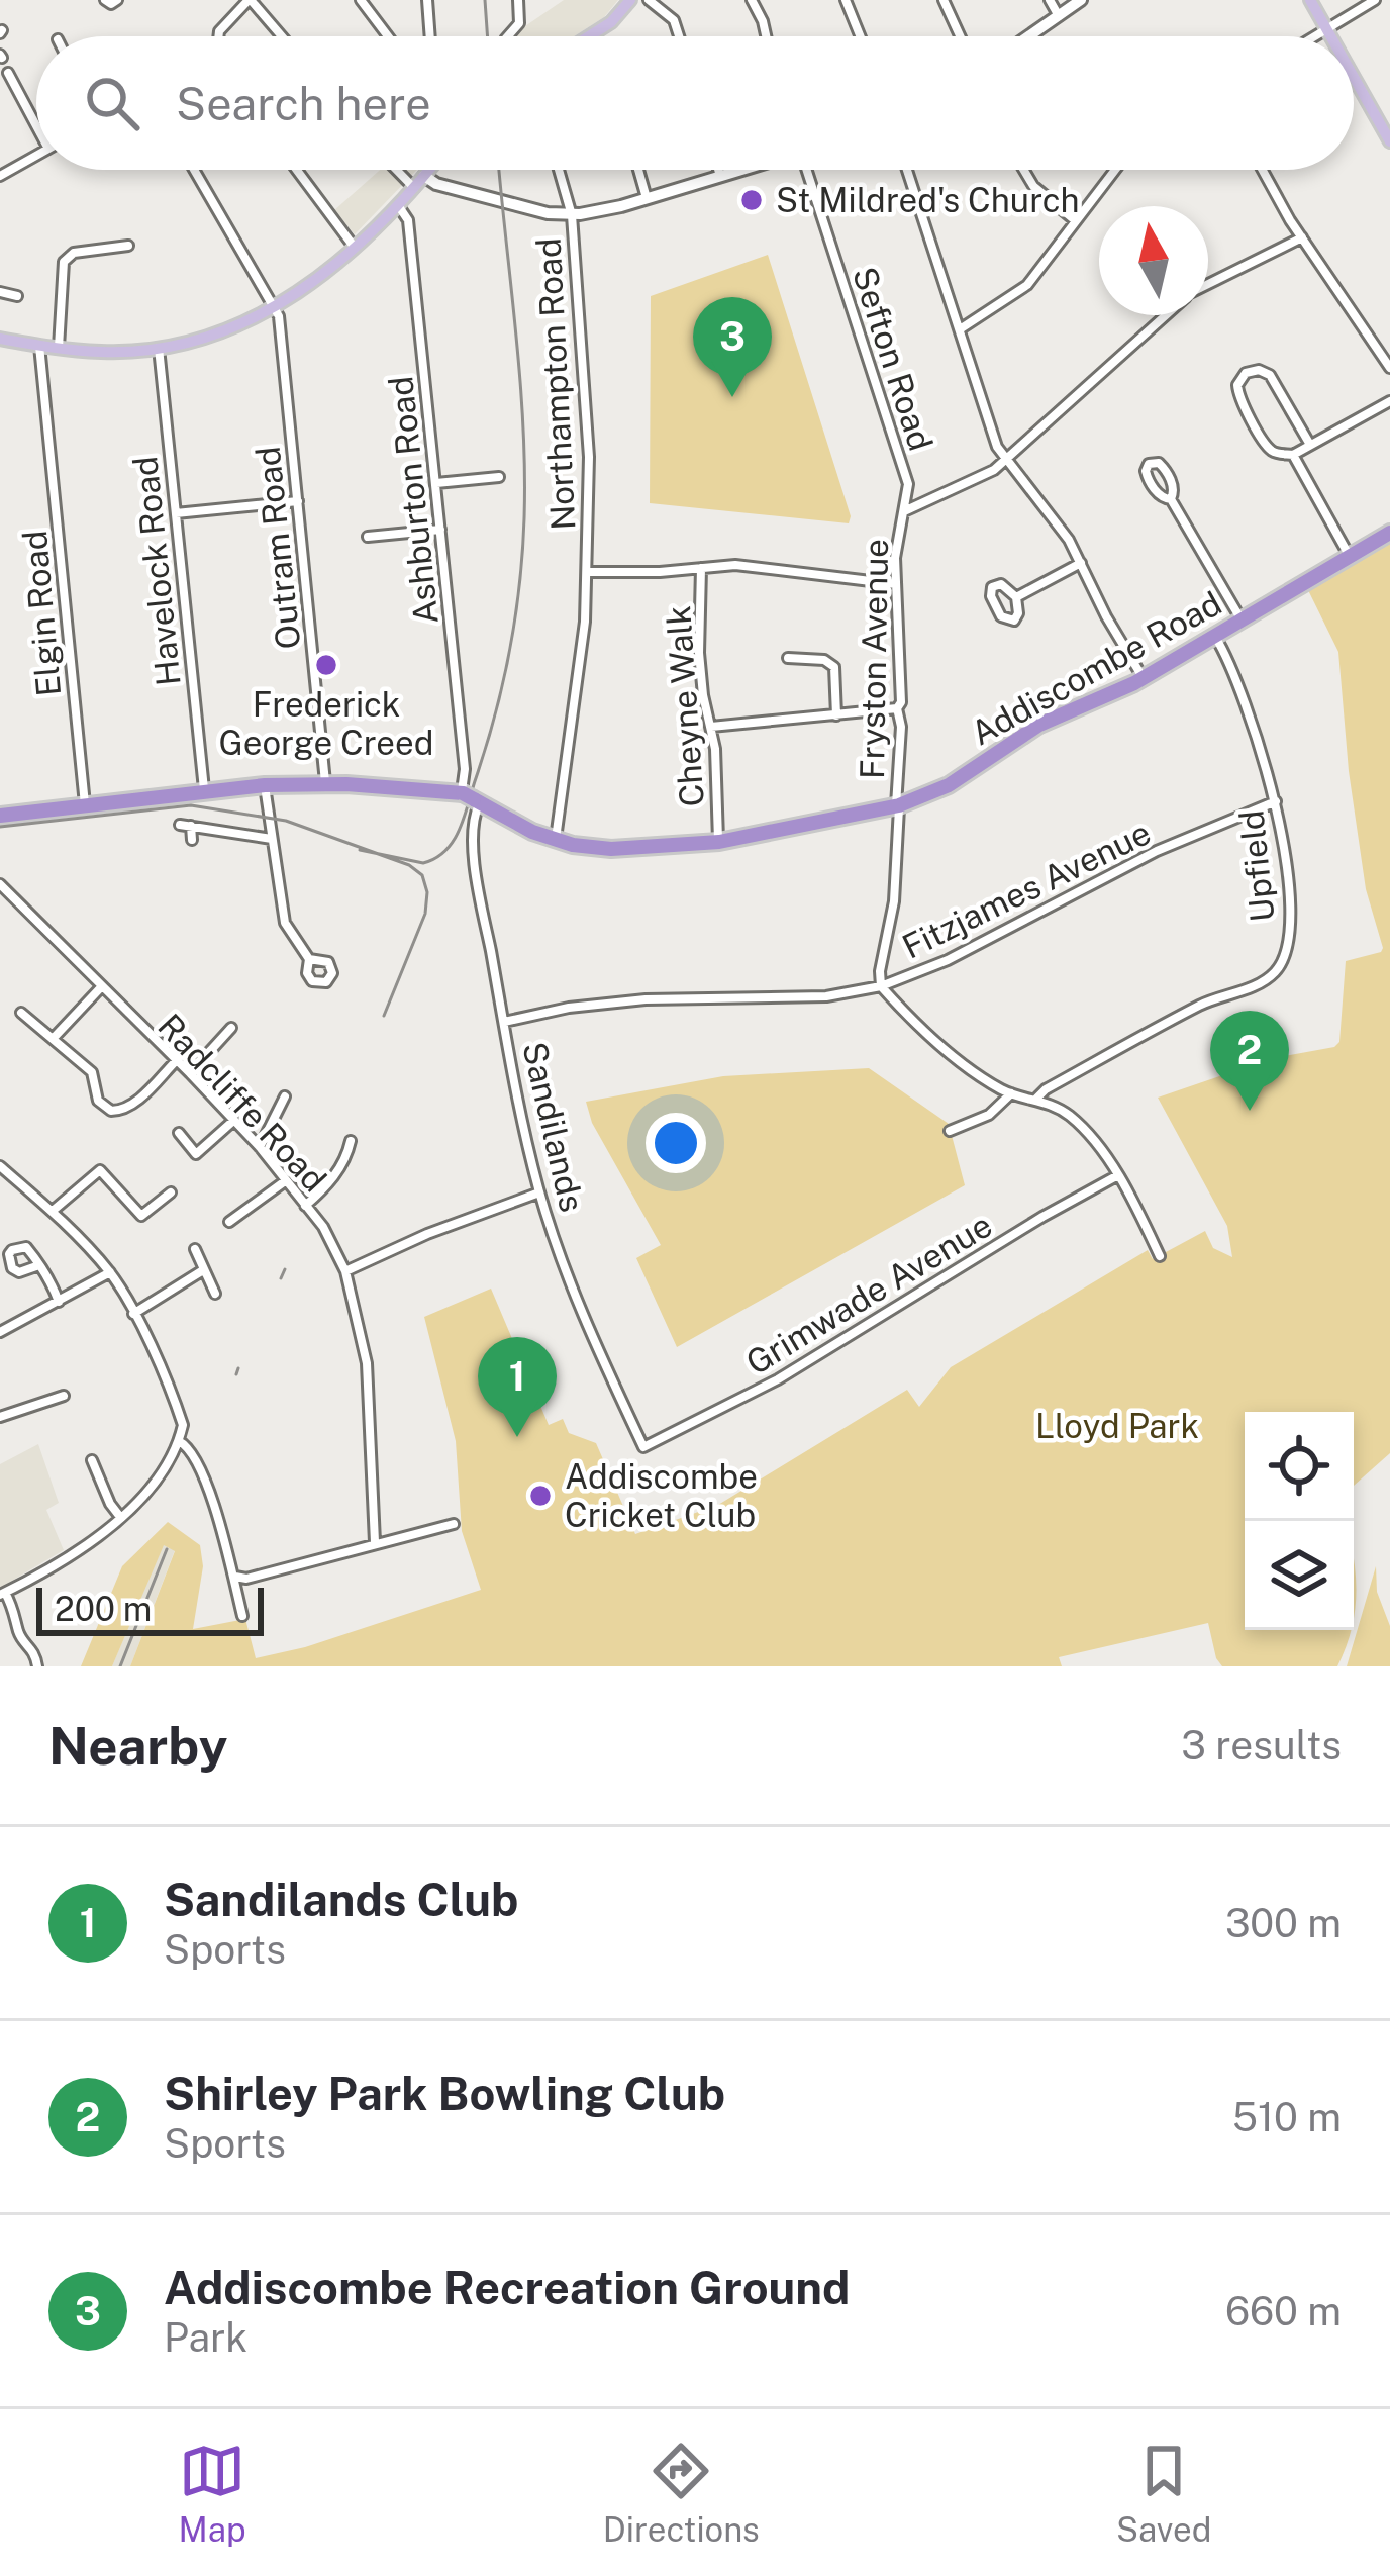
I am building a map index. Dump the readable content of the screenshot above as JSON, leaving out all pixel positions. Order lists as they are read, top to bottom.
{
  "streets": {
    "highway": ["Addiscombe Road"],
    "street": [
      "Sefton Road",
      "Northampton Road",
      "Ashburton Road",
      "Outram Road",
      "Havelock Road",
      "Elgin Road",
      "Fryston Avenue",
      "Cheyne Walk",
      "Upfield",
      "Fitzjames Avenue",
      "Radcliffe Road",
      "Sandilands",
      "Grimwade Avenue"
    ]
  },
  "crossings": [
    ["Sefton Road", "Fryston Avenue"],
    ["Northampton Road", "Addiscombe Road"],
    ["Ashburton Road", "Addiscombe Road"],
    ["Ashburton Road", "Sandilands"],
    ["Outram Road", "Addiscombe Road"],
    ["Havelock Road", "Addiscombe Road"],
    ["Elgin Road", "Addiscombe Road"],
    ["Fryston Avenue", "Addiscombe Road"],
    ["Fryston Avenue", "Fitzjames Avenue"],
    ["Addiscombe Road", "Cheyne Walk"],
    ["Addiscombe Road", "Upfield"],
    ["Addiscombe Road", "Sandilands"],
    ["Upfield", "Fitzjames Avenue"],
    ["Fitzjames Avenue", "Sandilands"],
    ["Sandilands", "Grimwade Avenue"]
  ],
  "parks": ["Lloyd Park"],
  "places": ["St Mildred's Church", "Frederick George Creed", "Addiscombe Cricket Club"],
  "scale_bar": "200 m",
  "north": "top",
  "page": {
    "search": "Search here",
    "pins": ["3", "2", "1"],
    "scale": "200 m",
    "heading": ["Nearby", "3 results"],
    "list": [
      {
        "mark": "1",
        "name": "Sandilands Club",
        "note": "Sports",
        "value": "300 m"
      },
      {
        "mark": "2",
        "name": "Shirley Park Bowling Club",
        "note": "Sports",
        "value": "510 m"
      },
      {
        "mark": "3",
        "name": "Addiscombe Recreation Ground",
        "note": "Park",
        "value": "660 m"
      }
    ],
    "nav": ["Map", "Directions", "Saved"]
  }
}
